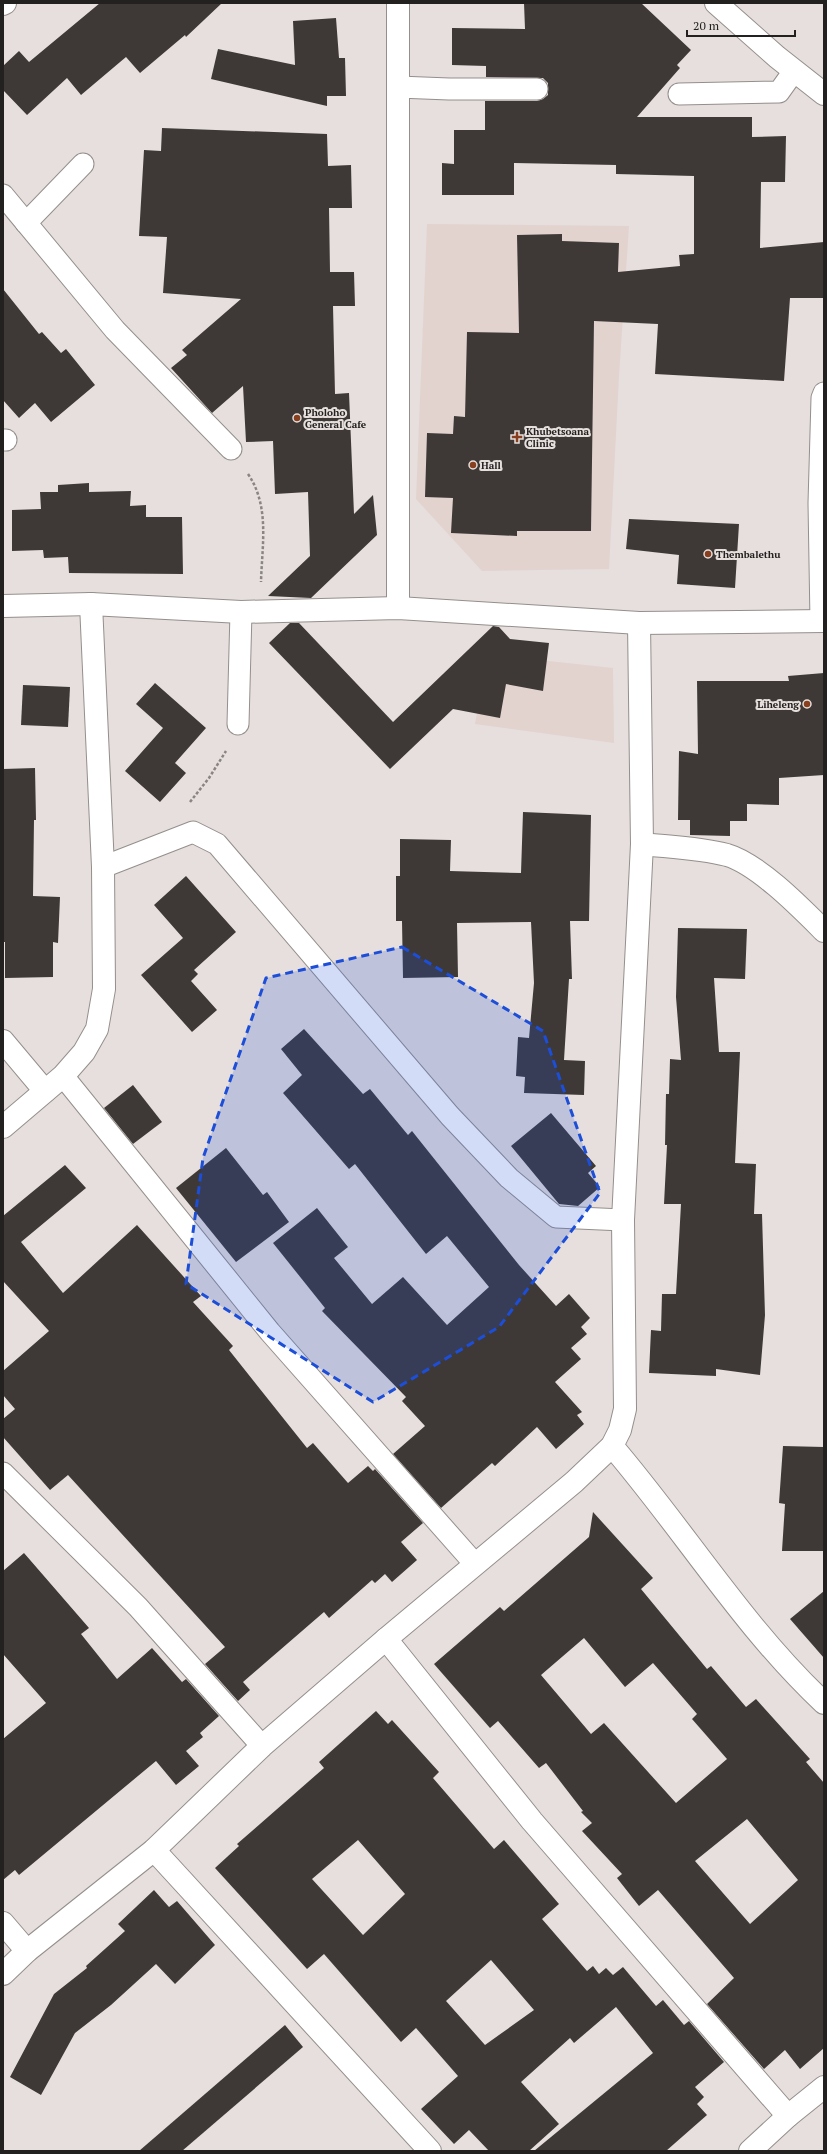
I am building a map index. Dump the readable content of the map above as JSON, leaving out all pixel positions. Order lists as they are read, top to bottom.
{
  "places": {
    "other": [
      "Pholoho General Cafe",
      "Hall",
      "Thembalethu",
      "Liheleng"
    ],
    "health": ["Khubetsoana Clinic"]
  },
  "scale_bar": "20 m"
}
